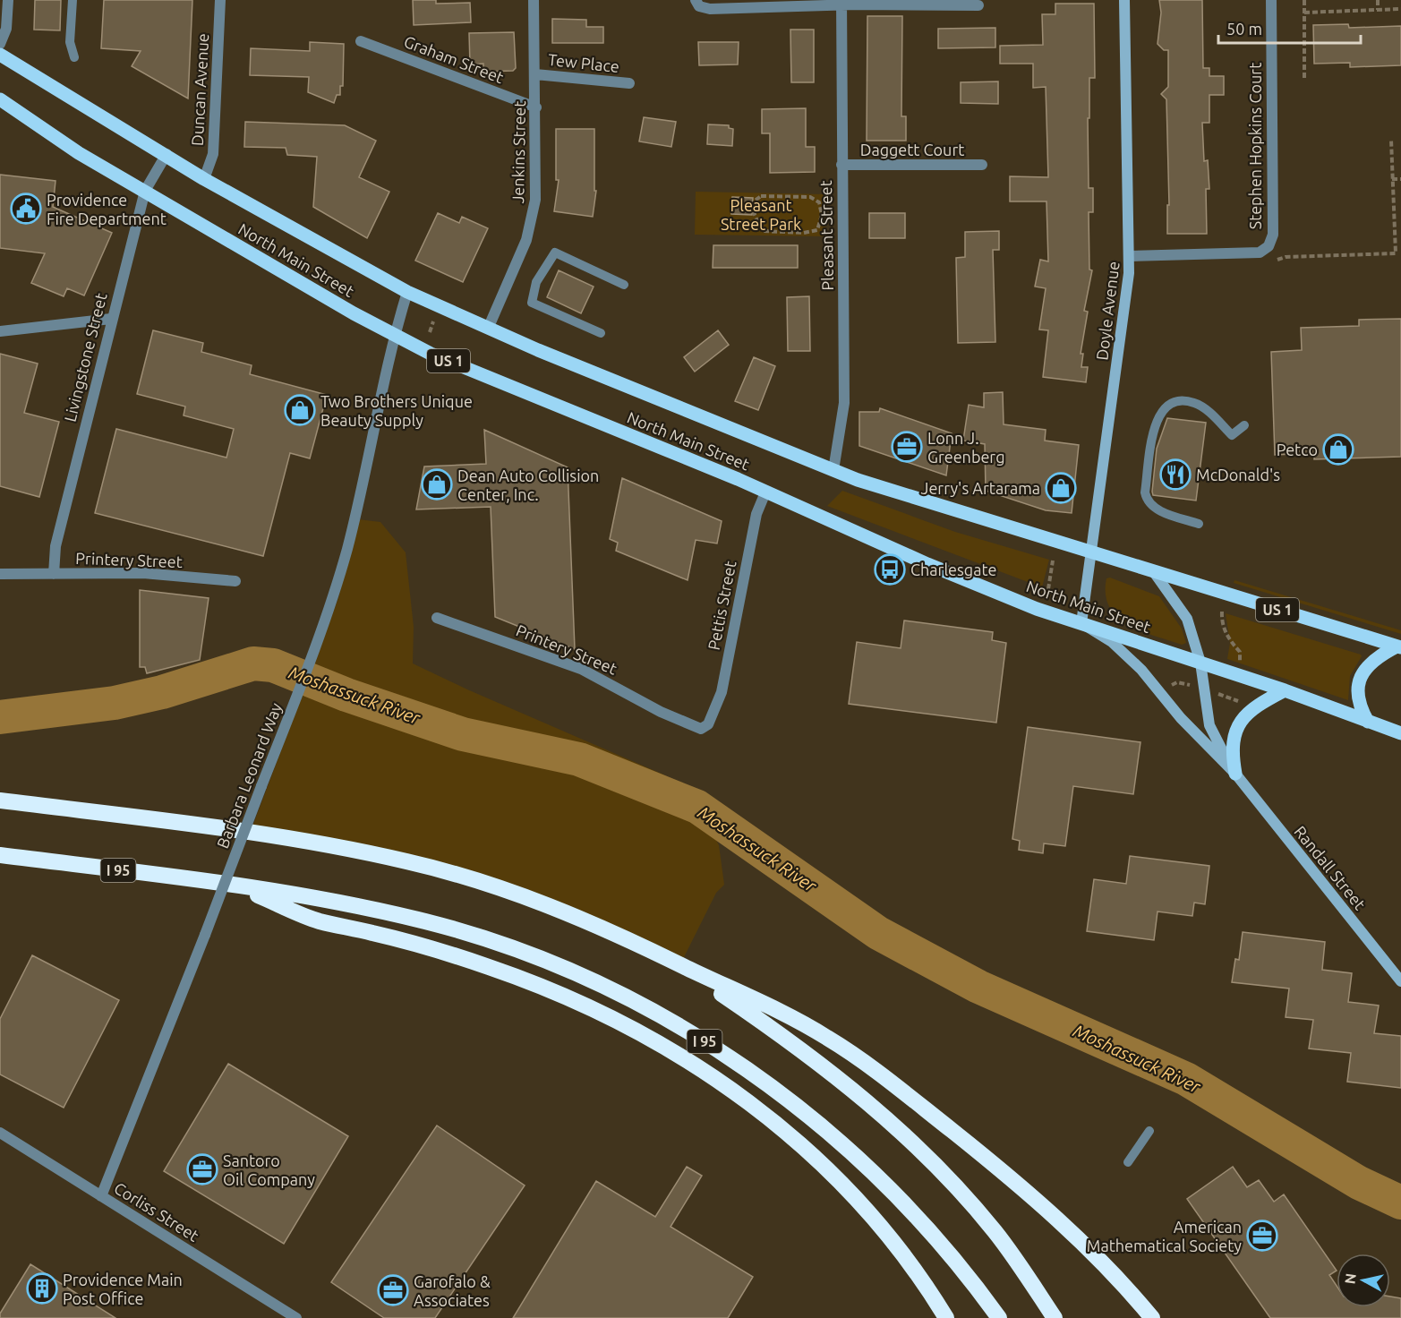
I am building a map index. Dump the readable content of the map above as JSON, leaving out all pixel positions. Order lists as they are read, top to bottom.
{
  "streets": {
    "highway": ["I 95"],
    "main road": [
      "North Main Street",
      "Doyle Avenue",
      "US 1",
      "Randall Street"
    ],
    "street": [
      "Graham Street",
      "Tew Place",
      "Duncan Avenue",
      "Stephen Hopkins Court",
      "Daggett Court",
      "Jenkins Street",
      "Pleasant Street",
      "Livingstone Street",
      "Printery Street",
      "Pettis Street",
      "Barbara Leonard Way",
      "Corliss Street"
    ]
  },
  "crossings": [
    ["Graham Street", "Jenkins Street"],
    ["Tew Place", "Jenkins Street"],
    ["Duncan Avenue", "North Main Street"],
    ["Stephen Hopkins Court", "Doyle Avenue"],
    ["Daggett Court", "Pleasant Street"],
    ["Jenkins Street", "North Main Street"],
    ["Pleasant Street", "North Main Street"],
    ["North Main Street", "Doyle Avenue"],
    ["North Main Street", "Livingstone Street"],
    ["North Main Street", "Pettis Street"],
    ["North Main Street", "Barbara Leonard Way"],
    ["North Main Street", "Randall Street"],
    ["Doyle Avenue", "Randall Street"],
    ["Livingstone Street", "Printery Street"],
    ["Printery Street", "Pettis Street"],
    ["Barbara Leonard Way", "Corliss Street"]
  ],
  "water": ["Moshassuck River"],
  "parks": ["Pleasant Street Park"],
  "places": {
    "public building": ["Providence Fire Department"],
    "shop": [
      "Two Brothers Unique Beauty Supply",
      "Petco",
      "Dean Auto Collision Center, Inc.",
      "Jerry's Artarama"
    ],
    "office": [
      "Lonn J. Greenberg",
      "Santoro Oil Company",
      "American Mathematical Society",
      "Garofalo & Associates"
    ],
    "restaurant": ["McDonald's"],
    "bus stop": ["Charlesgate"],
    "building": ["Providence Main Post Office"]
  },
  "scale_bar": "50 m",
  "north": "left"
}
